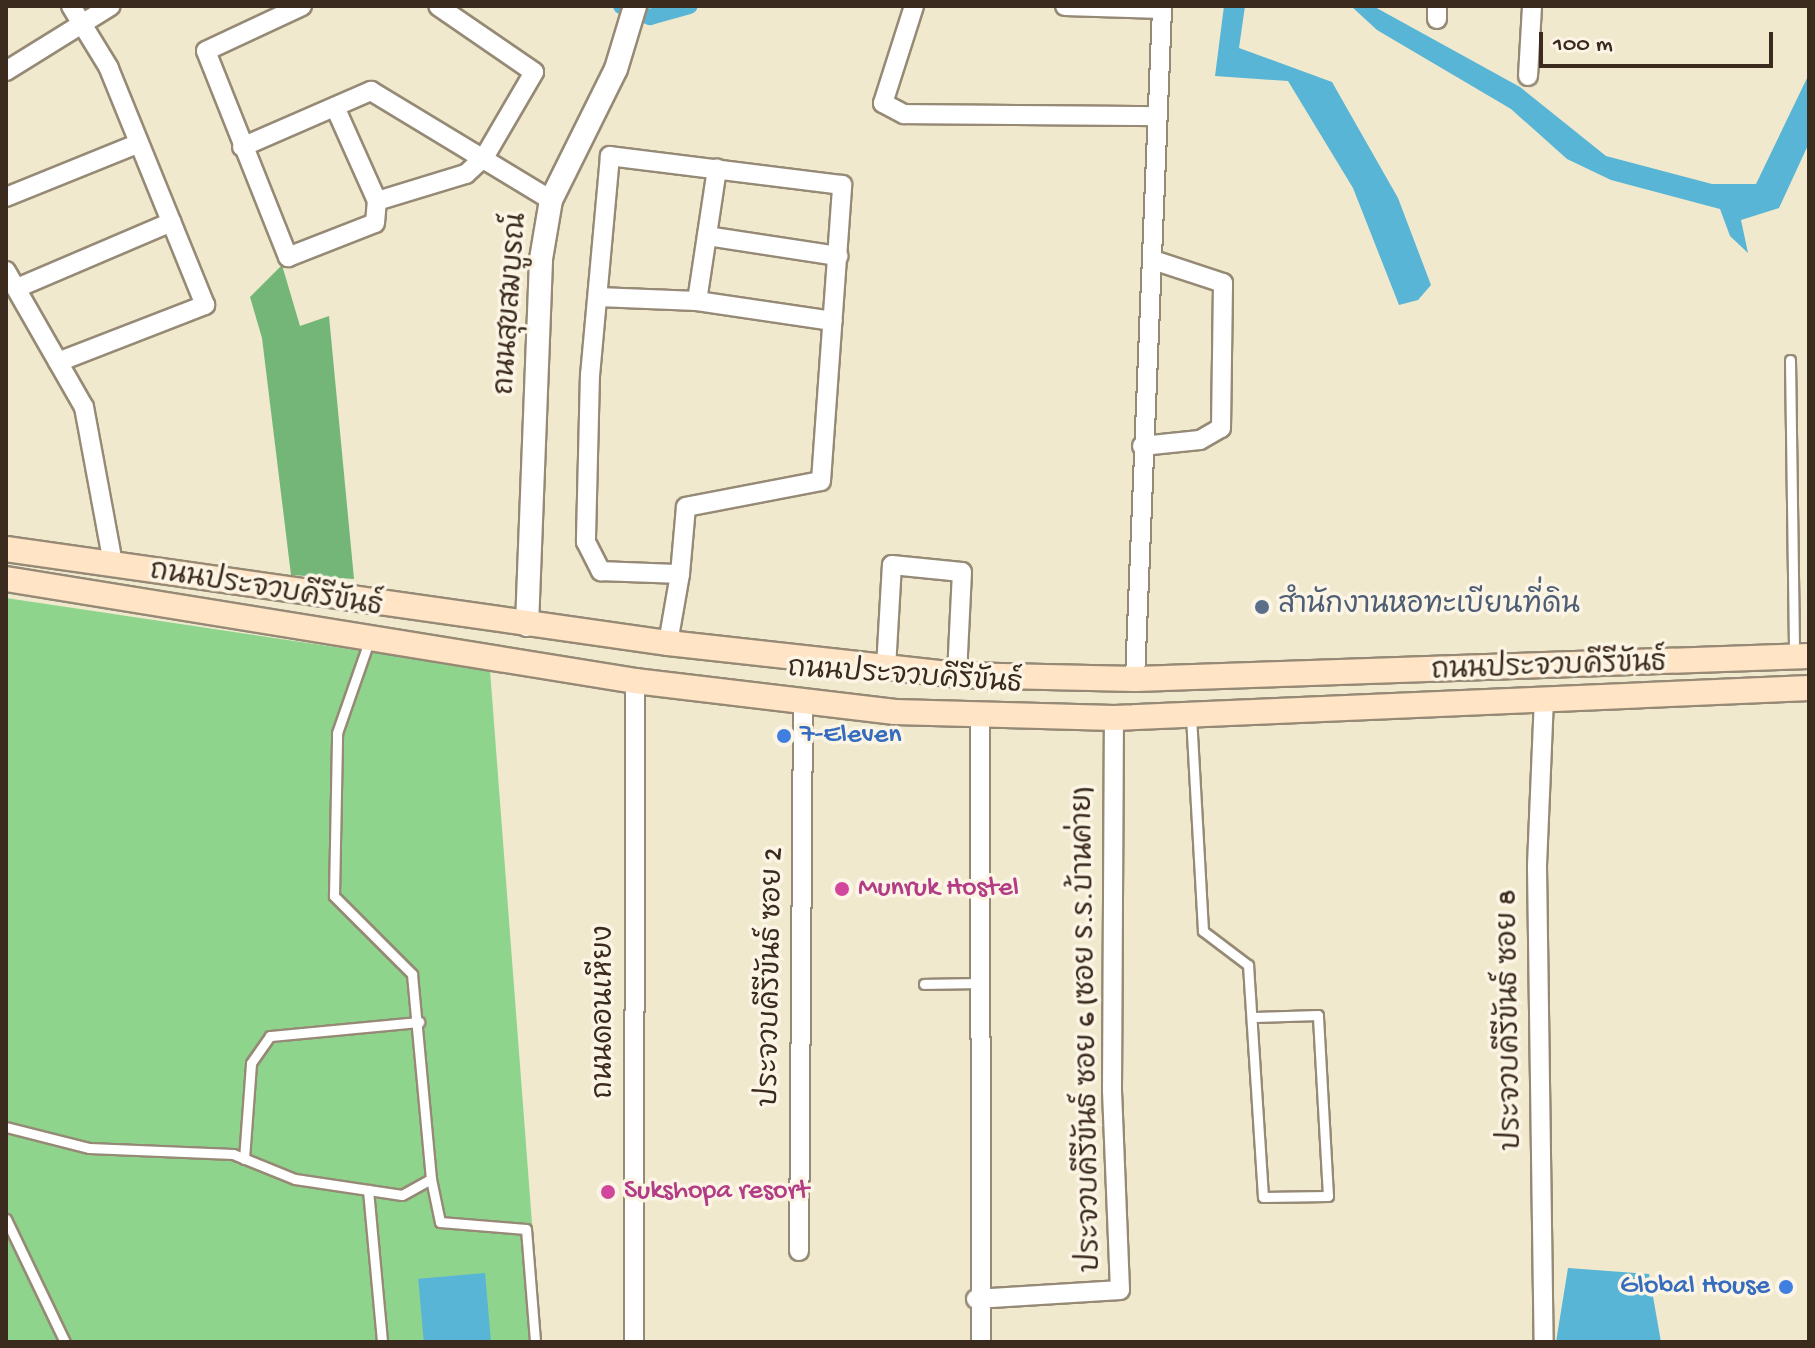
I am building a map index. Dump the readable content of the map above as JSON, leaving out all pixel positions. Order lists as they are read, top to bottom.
{
  "streets": {
    "main road": ["ถนนประจวบคีรีขันธ์"],
    "street": [
      "ถนนสุขสมบูรณ์",
      "ประจวบคีรีขันธ์ ซอย 2",
      "ถนนดอนเหียง",
      "ประจวบคีรีขันธ์ ซอย 8",
      "ประจวบคีรีขันธ์ ซอย 6 (ซอย ร.ร.บ้านค่าย)"
    ]
  },
  "crossings": [
    ["ถนนสุขสมบูรณ์", "ถนนประจวบคีรีขันธ์"],
    ["ถนนประจวบคีรีขันธ์", "ประจวบคีรีขันธ์ ซอย 2"],
    ["ถนนประจวบคีรีขันธ์", "ถนนดอนเหียง"],
    ["ถนนประจวบคีรีขันธ์", "ประจวบคีรีขันธ์ ซอย 8"],
    ["ถนนประจวบคีรีขันธ์", "ประจวบคีรีขันธ์ ซอย 6 (ซอย ร.ร.บ้านค่าย)"]
  ],
  "places": [
    "สำนักงานหอทะเบียนที่ดิน",
    "7-Eleven",
    "Munruk Hostel",
    "Sukshopa resort",
    "Global House"
  ],
  "scale_bar": "100 m"
}
